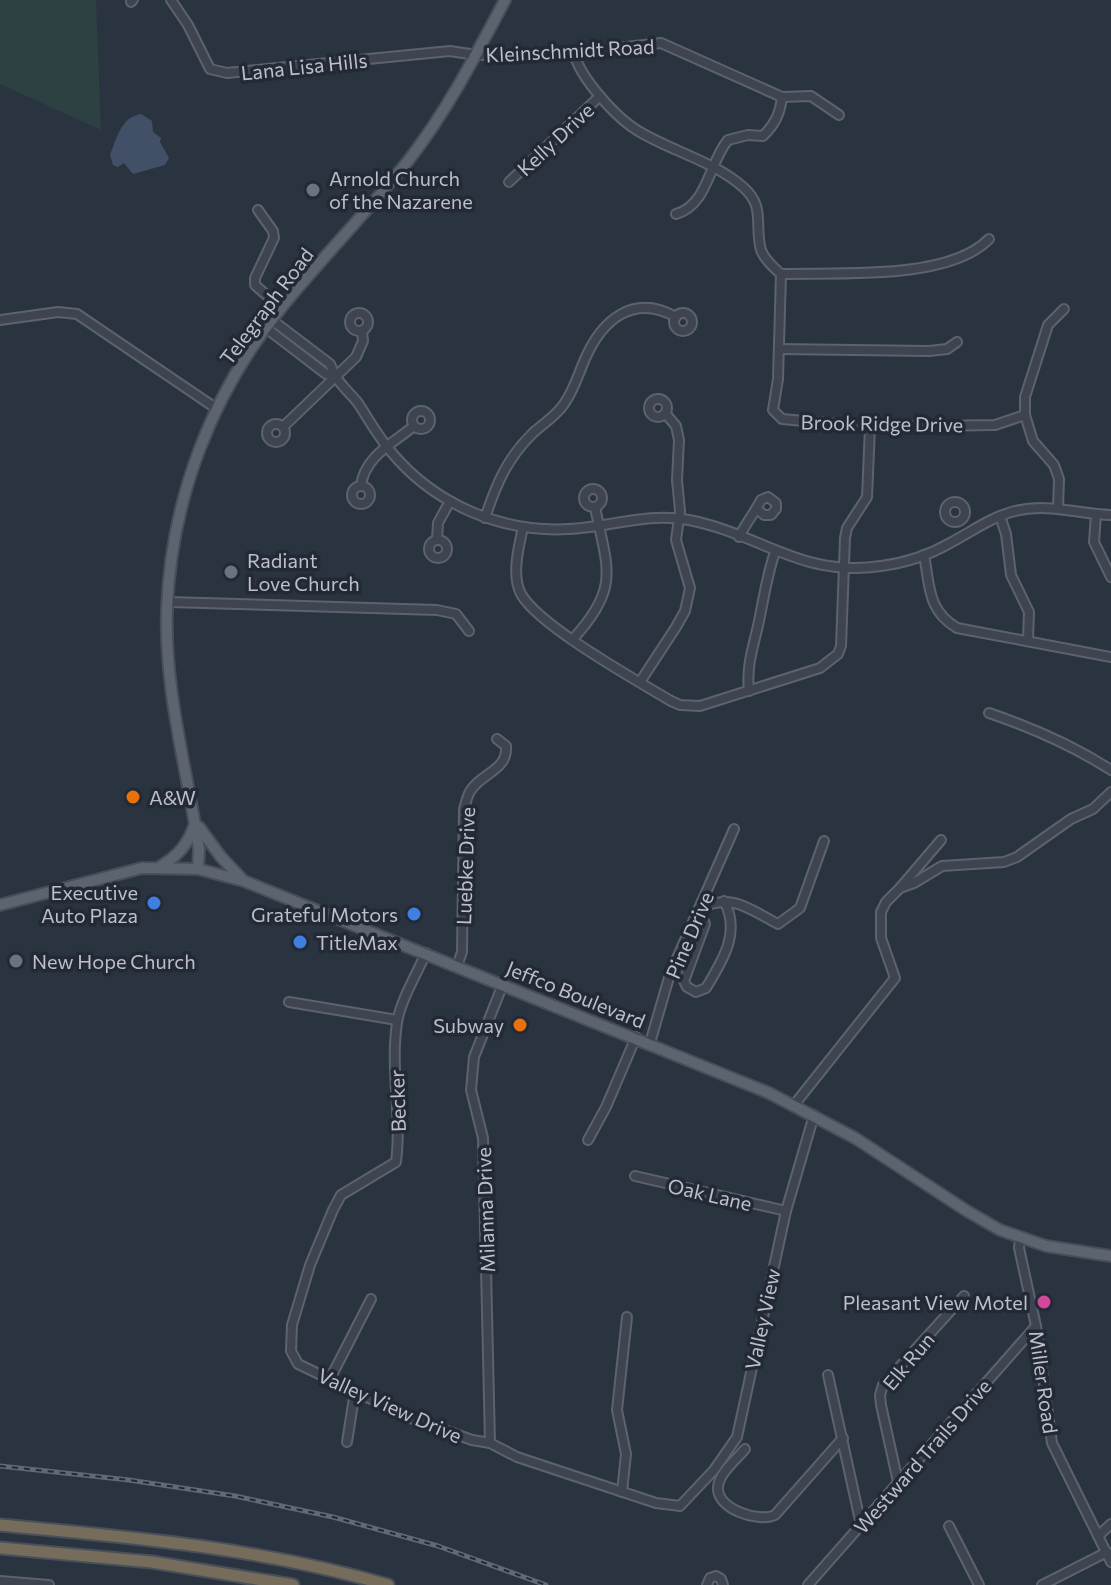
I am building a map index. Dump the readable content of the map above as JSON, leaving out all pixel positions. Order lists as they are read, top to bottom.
{
  "streets": {
    "main road": ["Telegraph Road", "Jeffco Boulevard"],
    "street": [
      "Kleinschmidt Road",
      "Lana Lisa Hills",
      "Kelly Drive",
      "Brook Ridge Drive",
      "Luebke Drive",
      "Pine Drive",
      "Becker",
      "Oak Lane",
      "Milanna Drive",
      "Valley View",
      "Elk Run",
      "Miller Road",
      "Valley View Drive",
      "Westward Trails Drive"
    ]
  },
  "crossings": [
    ["Kleinschmidt Road", "Lana Lisa Hills"],
    ["Kleinschmidt Road", "Telegraph Road"],
    ["Lana Lisa Hills", "Telegraph Road"],
    ["Telegraph Road", "Jeffco Boulevard"],
    ["Luebke Drive", "Jeffco Boulevard"],
    ["Pine Drive", "Jeffco Boulevard"],
    ["Jeffco Boulevard", "Becker"],
    ["Jeffco Boulevard", "Milanna Drive"],
    ["Jeffco Boulevard", "Valley View"],
    ["Jeffco Boulevard", "Miller Road"],
    ["Becker", "Valley View Drive"],
    ["Oak Lane", "Valley View"],
    ["Milanna Drive", "Valley View Drive"],
    ["Elk Run", "Westward Trails Drive"],
    ["Miller Road", "Westward Trails Drive"]
  ],
  "places": [
    "Arnold Church of the Nazarene",
    "Radiant Love Church",
    "A&W",
    "Executive Auto Plaza",
    "Grateful Motors",
    "TitleMax",
    "New Hope Church",
    "Subway",
    "Pleasant View Motel"
  ]
}
